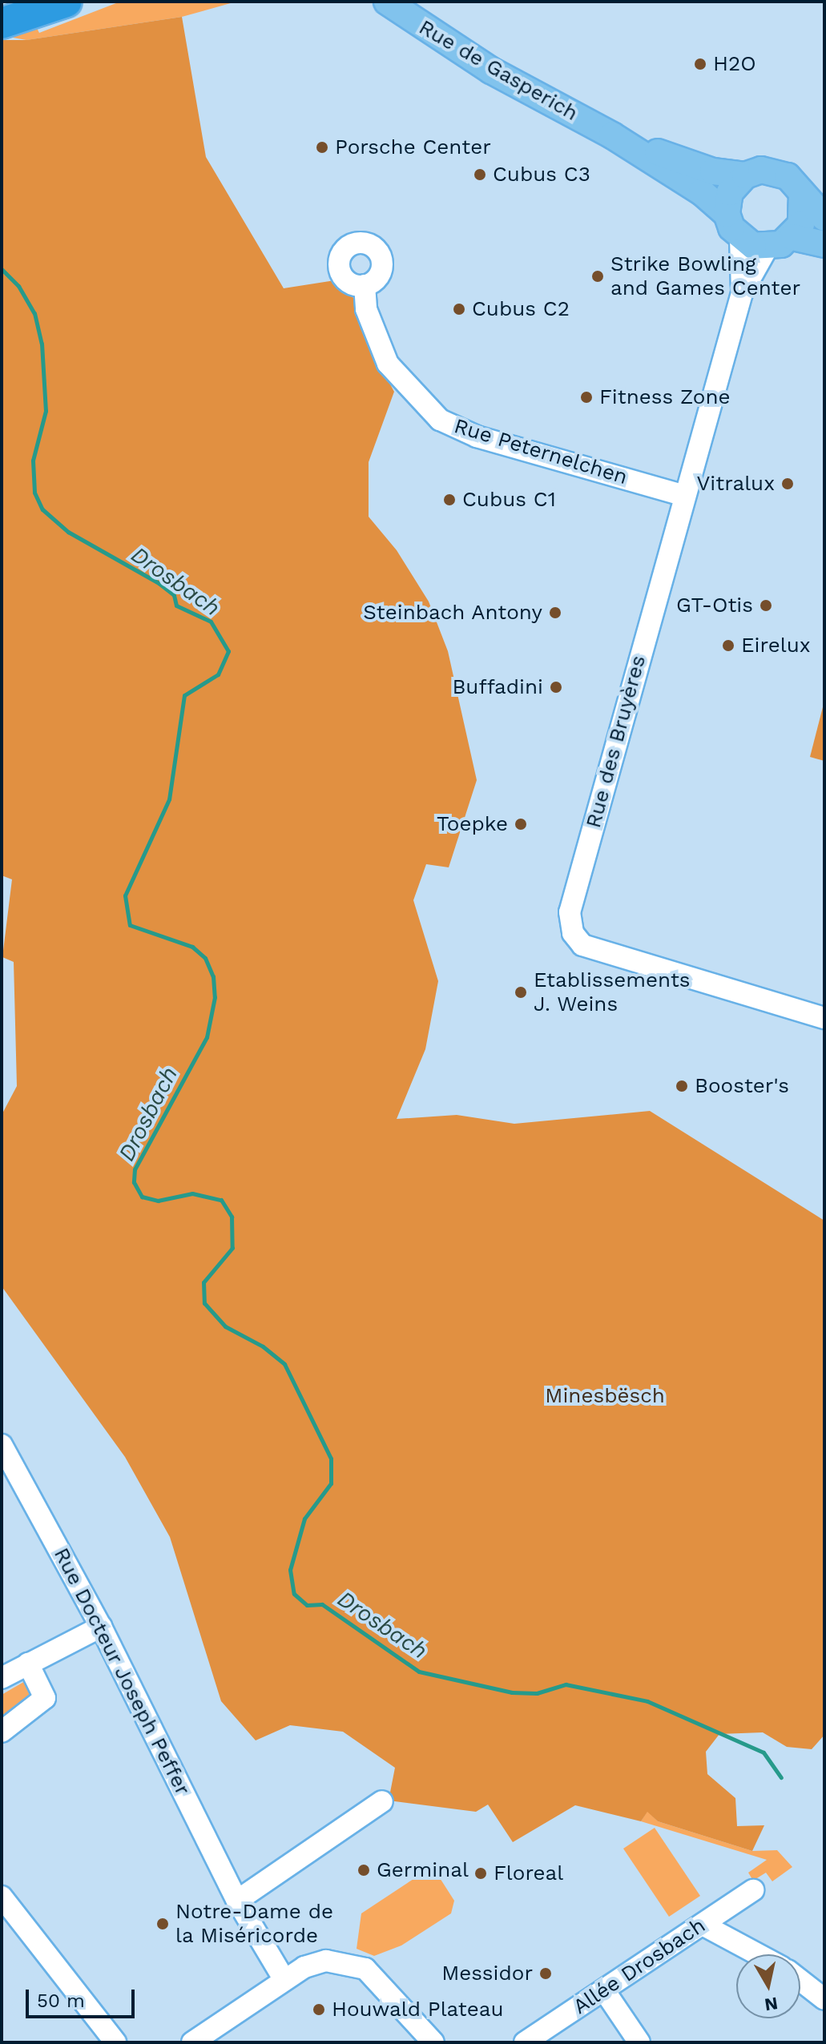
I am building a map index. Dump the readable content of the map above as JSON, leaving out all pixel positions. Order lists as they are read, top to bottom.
{
  "streets": {
    "main road": ["Rue de Gasperich"],
    "street": [
      "Rue Peternelchen",
      "Rue des Bruyères",
      "Rue Docteur Joseph Peffer",
      "Allée Drosbach"
    ]
  },
  "crossings": [
    ["Rue Peternelchen", "Rue des Bruyères"]
  ],
  "water": ["Drosbach"],
  "parks": ["Minesbësch"],
  "places": [
    "H2O",
    "Porsche Center",
    "Cubus C3",
    "Strike Bowling and Games Center",
    "Cubus C2",
    "Fitness Zone",
    "Vitralux",
    "Cubus C1",
    "GT-Otis",
    "Steinbach Antony",
    "Eirelux",
    "Buffadini",
    "Toepke",
    "Etablissements J. Weins",
    "Booster's",
    "Germinal",
    "Floreal",
    "Notre-Dame de la Miséricorde",
    "Messidor",
    "Houwald Plateau"
  ],
  "scale_bar": "50 m",
  "north": "bottom"
}
